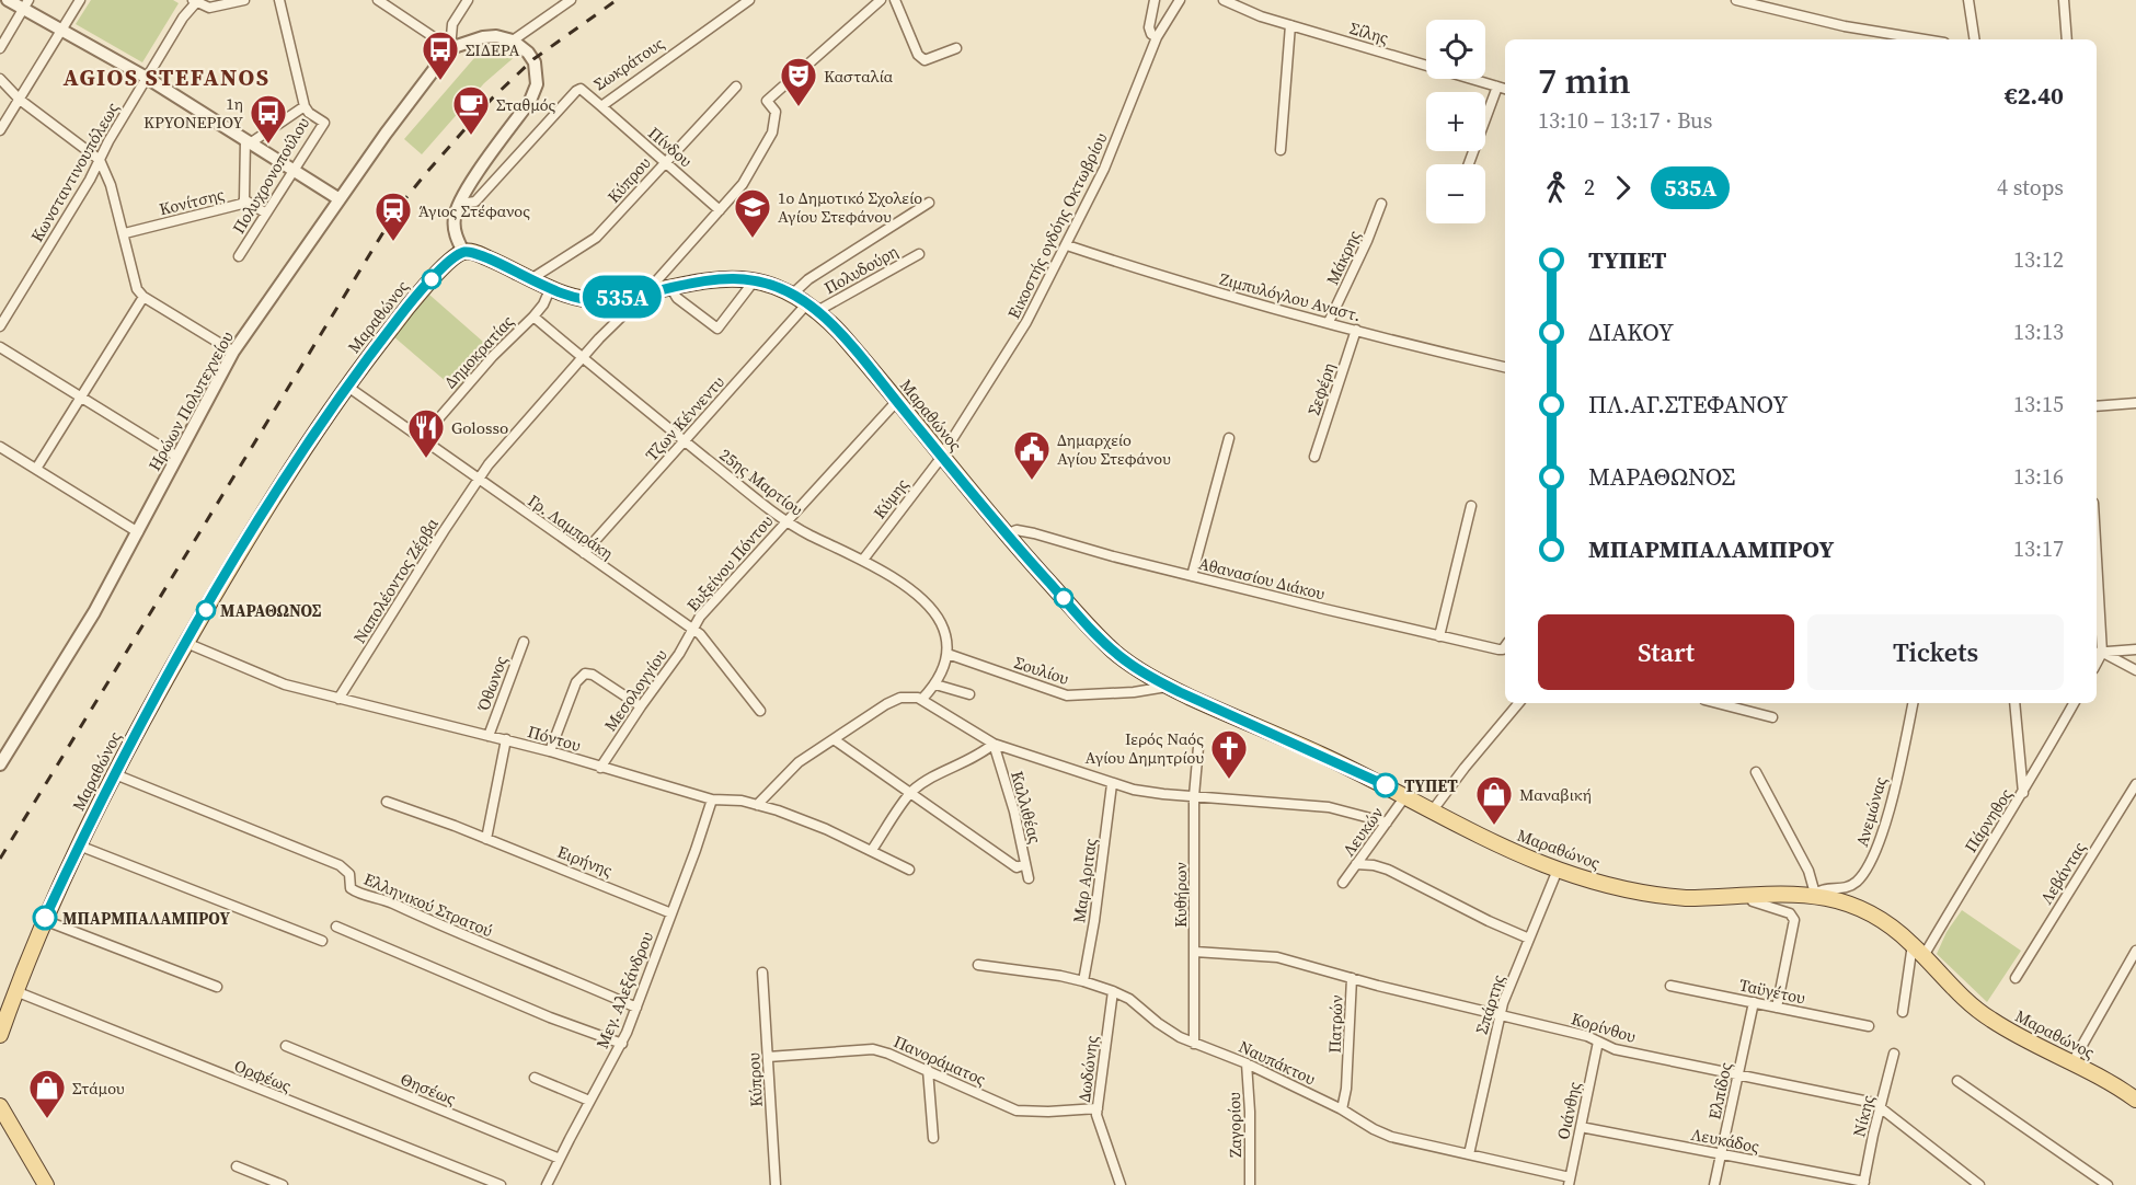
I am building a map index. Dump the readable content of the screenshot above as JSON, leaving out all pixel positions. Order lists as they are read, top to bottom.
{
  "streets": {
    "main road": ["Μαραθώνος"],
    "street": [
      "Σίλης",
      "Σωκράτους",
      "Πίνδου",
      "Κωνσταντινουπόλεως",
      "Πολυχρονοπούλου",
      "Κύπρου",
      "Κονίτσης",
      "Εικοστής ογδόης Οκτωβρίου",
      "Μάκρης",
      "Πολυδούρη",
      "Ζιμπυλόγλου Αναστ.",
      "Δημοκρατίας",
      "Σεφέρη",
      "Ηρώων Πολυτεχνείου",
      "Τζων Κέννεντυ",
      "25ης Μαρτίου",
      "Κύμης",
      "Γρ. Λαμπράκη",
      "Ευξείνου Πόντου",
      "Αθανασίου Διάκου",
      "Ναπολέοντος Ζέρβα",
      "Σουλίου",
      "Όθωνος",
      "Μεσολογγίου",
      "Πόντου",
      "Καλλιθέας",
      "Ανεμώνας",
      "Πάρνηθος",
      "Λευκών",
      "Ειρήνης",
      "Λεβάντας",
      "Μαρ Αριτας",
      "Κυθήρων",
      "Ελληνικού Στρατού",
      "Μεγ. Αλεξάνδρου",
      "Ταϋγέτου",
      "Σπάρτης",
      "Πατρών",
      "Κορίνθου",
      "Πανοράματος",
      "Ναυπάκτου",
      "Δωδώνης",
      "Ορφέως",
      "Θησέως",
      "Ελπίδος",
      "Οιάνθης",
      "Νίκης",
      "Ζαγορίου",
      "Λευκάδος"
    ]
  },
  "crossings": [
    ["Σωκράτους", "Πίνδου"],
    ["Πίνδου", "Κύπρου"],
    ["Πίνδου", "Ναπολέοντος Ζέρβα"],
    ["Κύπρου", "Μαραθώνος"],
    ["Κύπρου", "Πανοράματος"],
    ["Εικοστής ογδόης Οκτωβρίου", "Ζιμπυλόγλου Αναστ."],
    ["Εικοστής ογδόης Οκτωβρίου", "Μαραθώνος"],
    ["Εικοστής ογδόης Οκτωβρίου", "Κύμης"],
    ["Μάκρης", "Ζιμπυλόγλου Αναστ."],
    ["Πολυδούρη", "Μαραθώνος"],
    ["Πολυδούρη", "Τζων Κέννεντυ"],
    ["Ζιμπυλόγλου Αναστ.", "Σεφέρη"],
    ["Μαραθώνος", "Τζων Κέννεντυ"],
    ["Μαραθώνος", "Κύμης"],
    ["Μαραθώνος", "Γρ. Λαμπράκη"],
    ["Μαραθώνος", "Ευξείνου Πόντου"],
    ["Μαραθώνος", "Αθανασίου Διάκου"],
    ["Μαραθώνος", "Ναπολέοντος Ζέρβα"],
    ["Μαραθώνος", "Σουλίου"],
    ["Μαραθώνος", "Πόντου"],
    ["Μαραθώνος", "Ανεμώνας"],
    ["Μαραθώνος", "Πάρνηθος"],
    ["Μαραθώνος", "Λευκών"],
    ["Μαραθώνος", "Ελληνικού Στρατού"],
    ["Μαραθώνος", "Σπάρτης"],
    ["Μαραθώνος", "Ορφέως"],
    ["Δημοκρατίας", "25ης Μαρτίου"],
    ["Δημοκρατίας", "Γρ. Λαμπράκη"],
    ["Τζων Κέννεντυ", "25ης Μαρτίου"],
    ["Τζων Κέννεντυ", "Γρ. Λαμπράκη"],
    ["25ης Μαρτίου", "Κύμης"],
    ["25ης Μαρτίου", "Ευξείνου Πόντου"],
    ["25ης Μαρτίου", "Ναπολέοντος Ζέρβα"],
    ["25ης Μαρτίου", "Σουλίου"],
    ["Γρ. Λαμπράκη", "Ευξείνου Πόντου"],
    ["Γρ. Λαμπράκη", "Ναπολέοντος Ζέρβα"],
    ["Γρ. Λαμπράκη", "Μεσολογγίου"],
    ["Ευξείνου Πόντου", "Μεσολογγίου"],
    ["Ναπολέοντος Ζέρβα", "Πόντου"],
    ["Όθωνος", "Πόντου"],
    ["Μεσολογγίου", "Πόντου"],
    ["Πόντου", "Μεγ. Αλεξάνδρου"],
    ["Ειρήνης", "Μεγ. Αλεξάνδρου"],
    ["Μαρ Αριτας", "Ναυπάκτου"],
    ["Κυθήρων", "Κορίνθου"],
    ["Κυθήρων", "Ναυπάκτου"],
    ["Ελληνικού Στρατού", "Μεγ. Αλεξάνδρου"],
    ["Μεγ. Αλεξάνδρου", "Θησέως"],
    ["Ταϋγέτου", "Ελπίδος"],
    ["Σπάρτης", "Κορίνθου"],
    ["Σπάρτης", "Ναυπάκτου"],
    ["Πατρών", "Κορίνθου"],
    ["Πατρών", "Ναυπάκτου"],
    ["Κορίνθου", "Ελπίδος"],
    ["Κορίνθου", "Οιάνθης"],
    ["Κορίνθου", "Νίκης"],
    ["Πανοράματος", "Δωδώνης"],
    ["Ναυπάκτου", "Δωδώνης"],
    ["Ναυπάκτου", "Οιάνθης"],
    ["Ναυπάκτου", "Ζαγορίου"],
    ["Ελπίδος", "Λευκάδος"],
    ["Οιάνθης", "Λευκάδος"],
    ["Νίκης", "Λευκάδος"]
  ],
  "districts": ["AGIOS STEFANOS"],
  "places": {
    "bus stop": ["ΣΙΔΕΡΑ", "1η ΚΡΥΟΝΕΡΙΟΥ"],
    "theatre": ["Κασταλία"],
    "cafe": ["Σταθμός"],
    "school or university": ["1ο Δημοτικό Σχολείο Αγίου Στεφάνου"],
    "station": ["Άγιος Στέφανος"],
    "restaurant": ["Golosso"],
    "public building": ["Δημαρχείο Αγίου Στεφάνου"],
    "other": ["ΜΑΡΑΘΩΝΟΣ", "ΤΥΠΕΤ", "ΜΠΑΡΜΠΑΛΑΜΠΡΟΥ"],
    "church": ["Ιερός Ναός Αγίου Δημητρίου"],
    "shop": ["Μαναβική", "Στάμου"]
  },
  "lines": ["bus line 535A"],
  "page": {
    "on_map": "535A",
    "map_buttons": ["+", "−"],
    "heading": ["7 min", "13:10 – 13:17 · Bus", "€2.40"],
    "legs": ["2", "535A", "4 stops"],
    "list": [
      {
        "name": "ΤΥΠΕΤ",
        "value": "13:12"
      },
      {
        "name": "ΔΙΑΚΟΥ",
        "value": "13:13"
      },
      {
        "name": "ΠΛ.ΑΓ.ΣΤΕΦΑΝΟΥ",
        "value": "13:15"
      },
      {
        "name": "ΜΑΡΑΘΩΝΟΣ",
        "value": "13:16"
      },
      {
        "name": "ΜΠΑΡΜΠΑΛΑΜΠΡΟΥ",
        "value": "13:17"
      }
    ],
    "buttons": ["Start", "Tickets"]
  }
}
